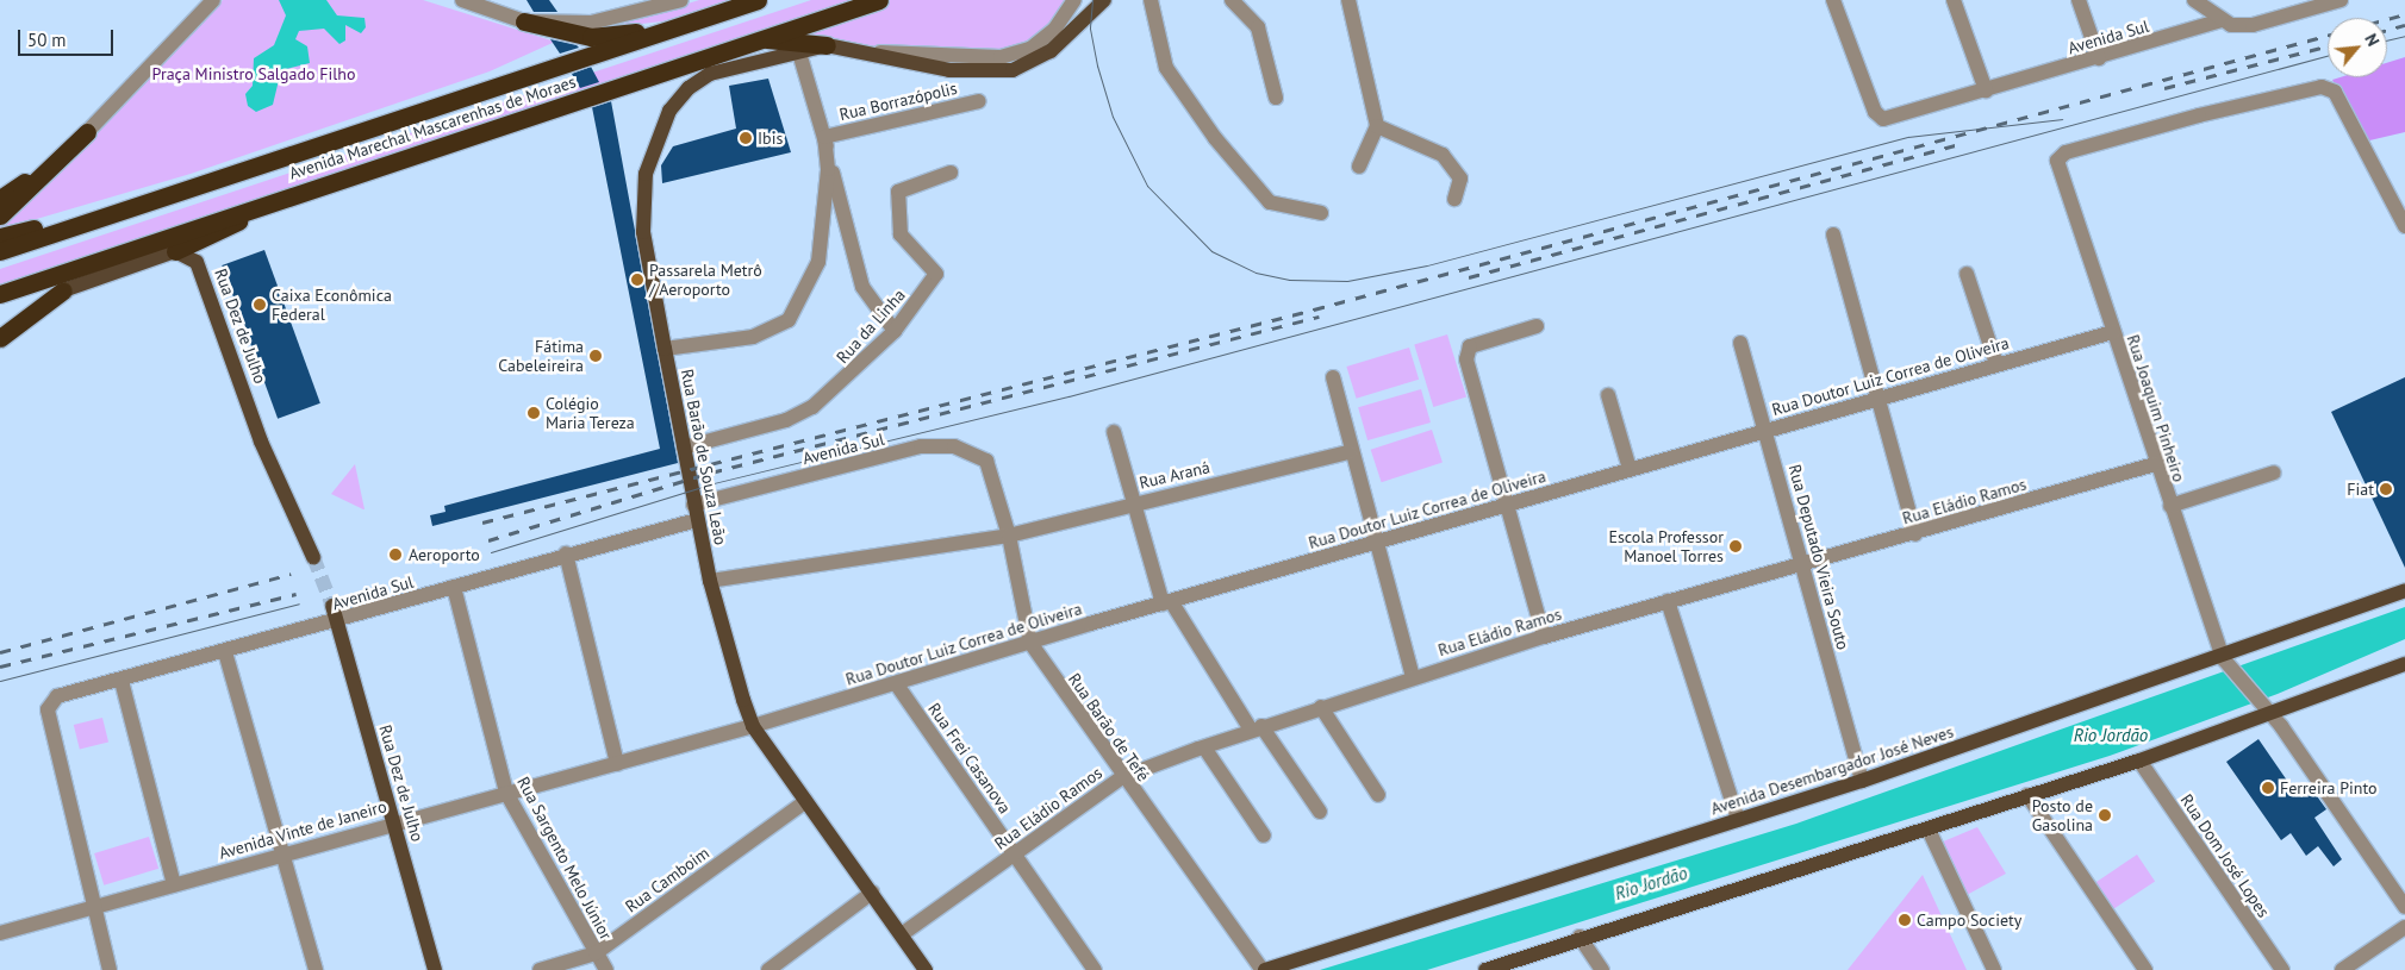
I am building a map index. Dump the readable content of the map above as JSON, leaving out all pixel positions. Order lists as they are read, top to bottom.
{
  "streets": {
    "highway": ["Avenida Marechal Mascarenhas de Moraes"],
    "main road": ["Rua Dez de Julho", "Rua Barão de Souza Leão", "Avenida Desembargador José Neves"],
    "street": [
      "Avenida Sul",
      "Rua Borrazópolis",
      "Rua da Linha",
      "Rua Doutor Luiz Correa de Oliveira",
      "Rua Joaquim Pinheiro",
      "Rua Araná",
      "Rua Eládio Ramos",
      "Rua Deputado Vieira Souto",
      "Rua Barão de Tefé",
      "Rua Frei Casanova",
      "Avenida Vinte de Janeiro",
      "Rua Dom José Lopes",
      "Rua Sargento Melo Júnior",
      "Rua Camboim"
    ]
  },
  "crossings": [
    ["Avenida Sul", "Rua Dez de Julho"],
    ["Avenida Sul", "Rua Barão de Souza Leão"],
    ["Avenida Sul", "Rua Barão de Tefé"],
    ["Avenida Sul", "Avenida Vinte de Janeiro"],
    ["Avenida Sul", "Rua Sargento Melo Júnior"],
    ["Rua Borrazópolis", "Rua Barão de Souza Leão"],
    ["Rua Dez de Julho", "Avenida Vinte de Janeiro"],
    ["Rua da Linha", "Rua Barão de Souza Leão"],
    ["Rua Doutor Luiz Correa de Oliveira", "Rua Joaquim Pinheiro"],
    ["Rua Doutor Luiz Correa de Oliveira", "Rua Barão de Souza Leão"],
    ["Rua Doutor Luiz Correa de Oliveira", "Rua Deputado Vieira Souto"],
    ["Rua Doutor Luiz Correa de Oliveira", "Rua Barão de Tefé"],
    ["Rua Doutor Luiz Correa de Oliveira", "Rua Frei Casanova"],
    ["Rua Doutor Luiz Correa de Oliveira", "Avenida Vinte de Janeiro"],
    ["Rua Joaquim Pinheiro", "Rua Eládio Ramos"],
    ["Rua Joaquim Pinheiro", "Avenida Desembargador José Neves"],
    ["Rua Barão de Souza Leão", "Rua Araná"],
    ["Rua Barão de Souza Leão", "Rua Eládio Ramos"],
    ["Rua Barão de Souza Leão", "Avenida Vinte de Janeiro"],
    ["Rua Barão de Souza Leão", "Rua Camboim"],
    ["Rua Araná", "Rua Barão de Tefé"],
    ["Rua Eládio Ramos", "Rua Deputado Vieira Souto"],
    ["Rua Eládio Ramos", "Rua Barão de Tefé"],
    ["Rua Eládio Ramos", "Rua Frei Casanova"],
    ["Rua Deputado Vieira Souto", "Avenida Desembargador José Neves"],
    ["Rua Barão de Tefé", "Avenida Desembargador José Neves"],
    ["Avenida Vinte de Janeiro", "Rua Sargento Melo Júnior"],
    ["Rua Sargento Melo Júnior", "Rua Camboim"]
  ],
  "water": ["Rio Jordão"],
  "parks": ["Praça Ministro Salgado Filho"],
  "places": [
    "Ibis",
    "Passarela Metrô / Aeroporto",
    "Caixa Econômica Federal",
    "Fátima Cabeleireira",
    "Colégio Maria Tereza",
    "Fiat",
    "Escola Professor Manoel Torres",
    "Aeroporto",
    "Ferreira Pinto",
    "Posto de Gasolina",
    "Campo Society"
  ],
  "scale_bar": "50 m",
  "north": "top right"
}
